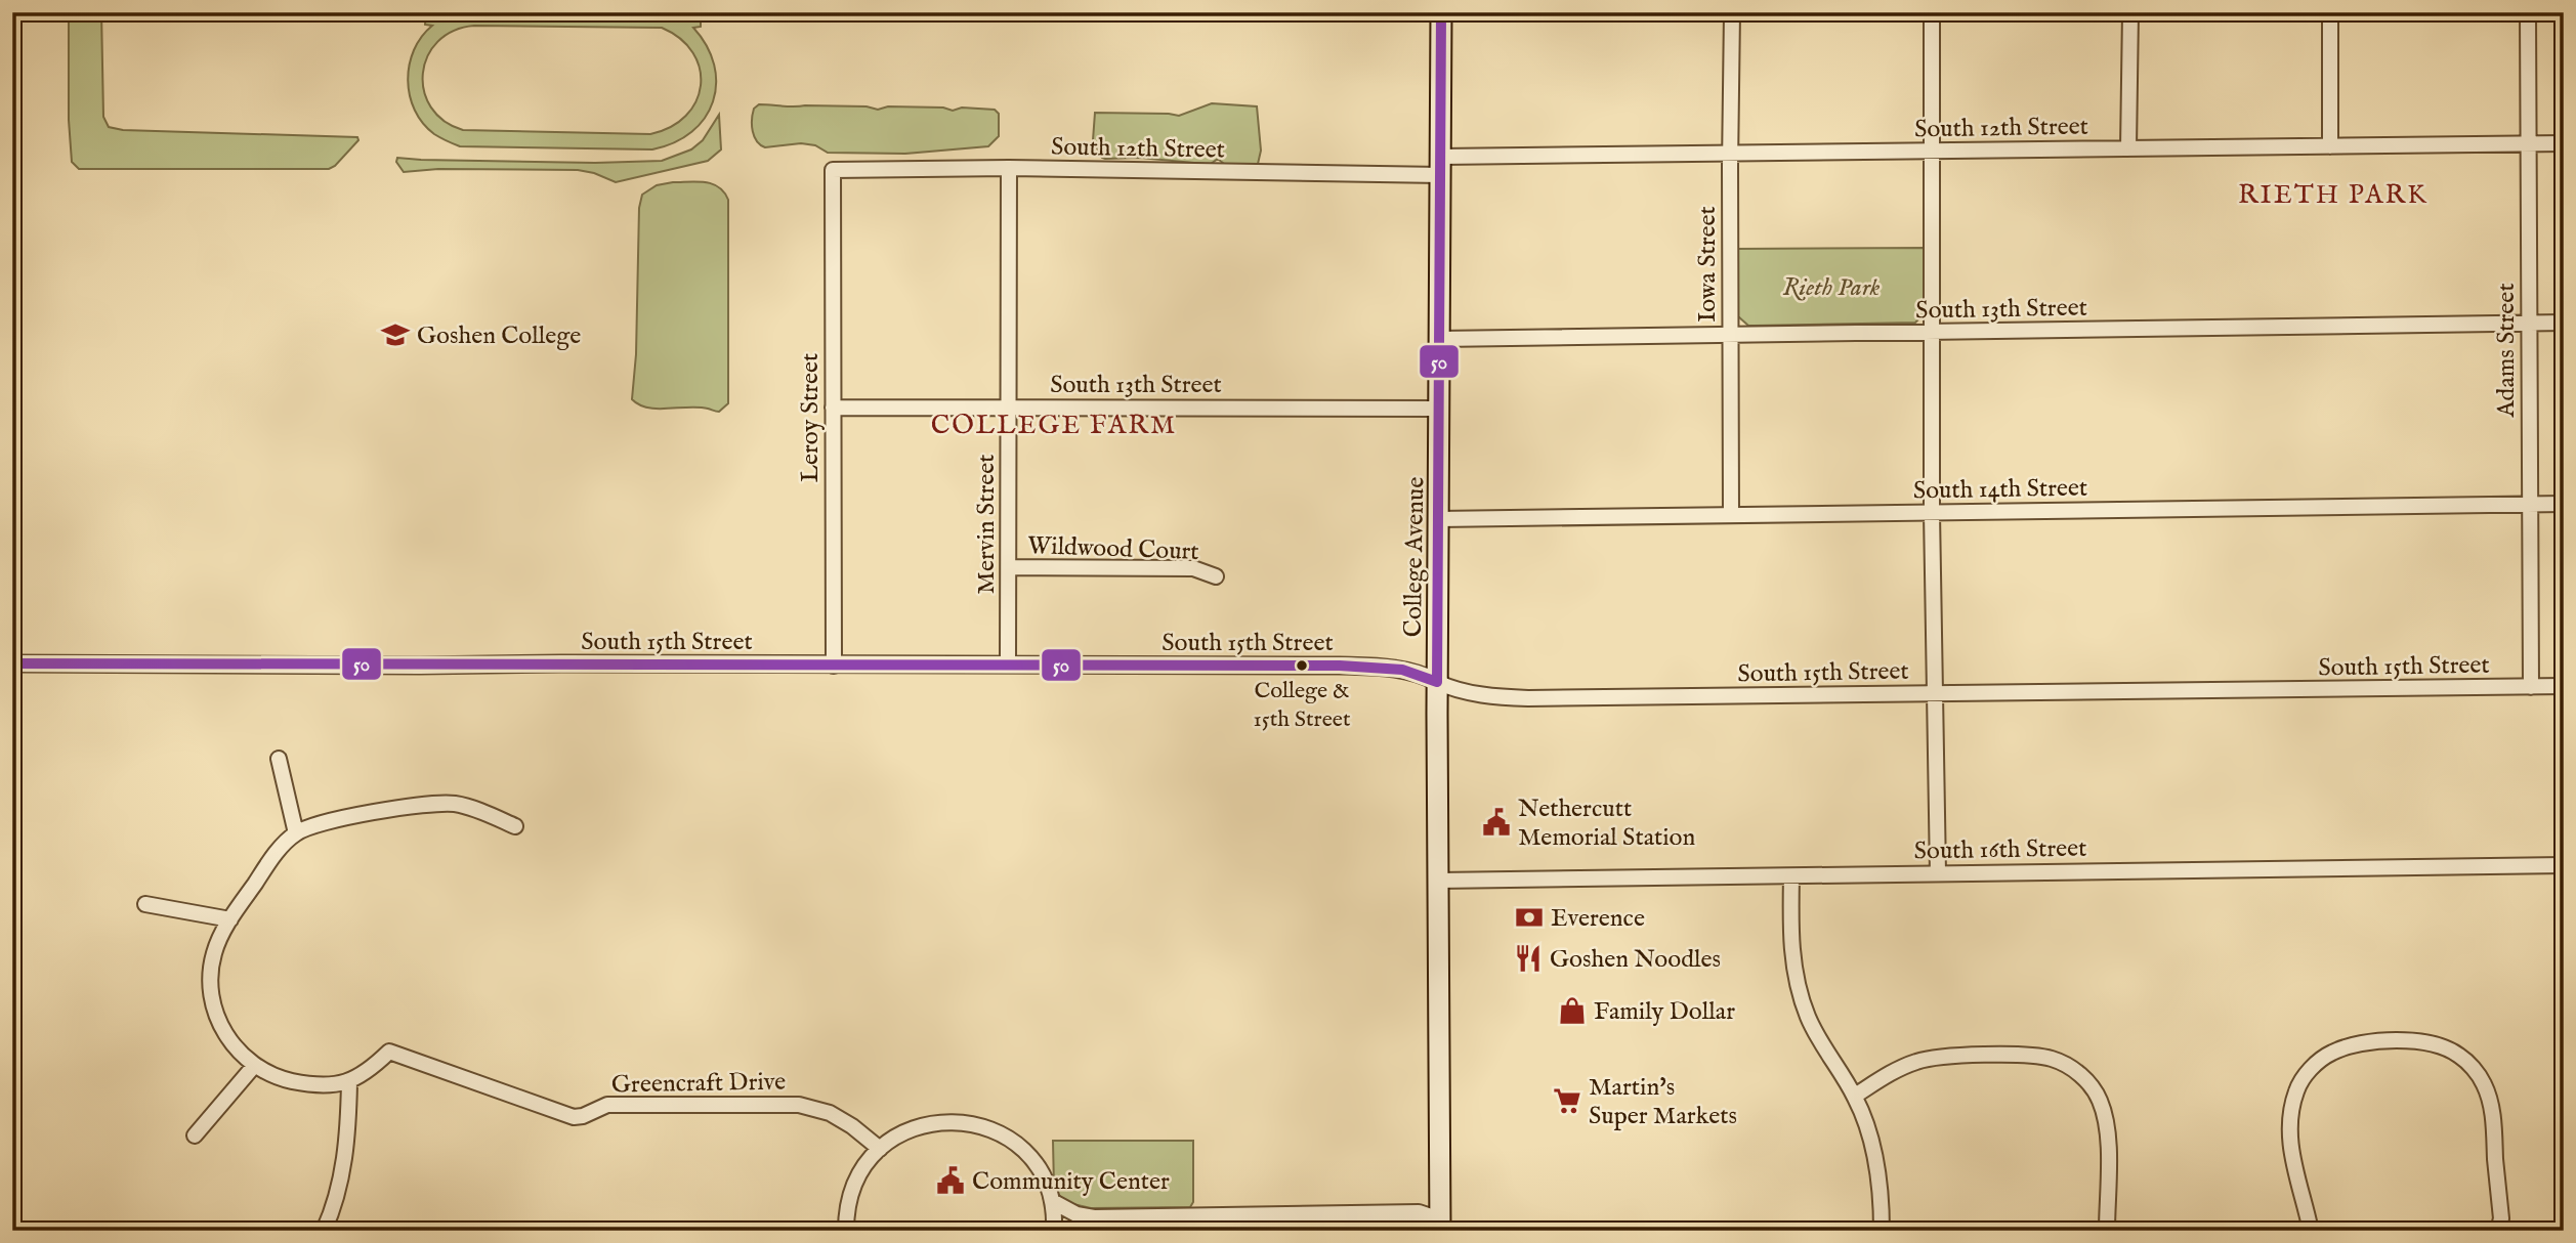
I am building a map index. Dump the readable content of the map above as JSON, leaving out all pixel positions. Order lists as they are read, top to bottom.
{
  "streets": {
    "main road": ["College Avenue"],
    "street": [
      "South 12th Street",
      "Iowa Street",
      "South 13th Street",
      "Adams Street",
      "Leroy Street",
      "South 14th Street",
      "Mervin Street",
      "Wildwood Court",
      "South 15th Street",
      "South 16th Street",
      "Greencraft Drive"
    ]
  },
  "crossings": [
    ["South 12th Street", "Iowa Street"],
    ["South 12th Street", "Adams Street"],
    ["South 12th Street", "Leroy Street"],
    ["South 12th Street", "Mervin Street"],
    ["South 12th Street", "College Avenue"],
    ["Iowa Street", "South 13th Street"],
    ["Iowa Street", "South 14th Street"],
    ["South 13th Street", "Adams Street"],
    ["South 13th Street", "Leroy Street"],
    ["South 13th Street", "Mervin Street"],
    ["South 13th Street", "College Avenue"],
    ["Adams Street", "South 14th Street"],
    ["Adams Street", "South 15th Street"],
    ["Leroy Street", "South 15th Street"],
    ["South 14th Street", "College Avenue"],
    ["Mervin Street", "Wildwood Court"],
    ["Mervin Street", "South 15th Street"],
    ["College Avenue", "South 15th Street"],
    ["College Avenue", "South 16th Street"]
  ],
  "districts": ["RIETH PARK", "COLLEGE FARM"],
  "parks": ["Rieth Park"],
  "places": {
    "school or university": ["Goshen College"],
    "other": ["College & 15th Street"],
    "public building": ["Nethercutt Memorial Station", "Community Center"],
    "bank": ["Everence"],
    "restaurant": ["Goshen Noodles"],
    "shop": ["Family Dollar"],
    "supermarket": ["Martin's Super Markets"]
  },
  "lines": ["transit line 50"]
}
